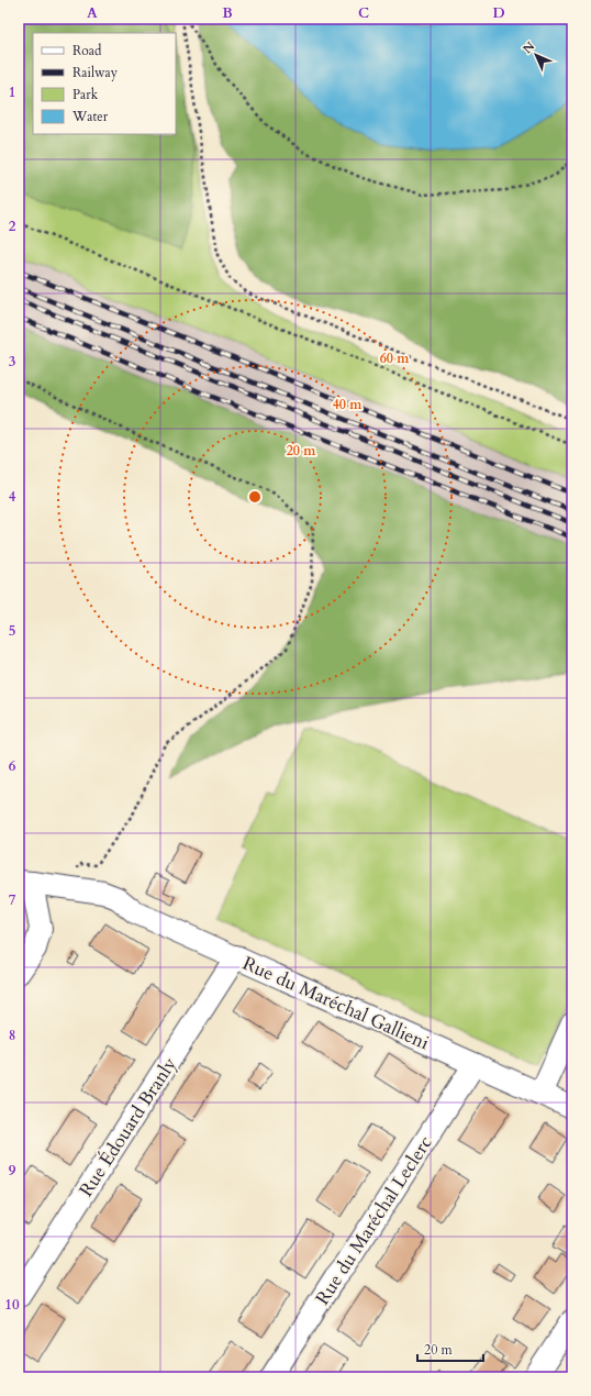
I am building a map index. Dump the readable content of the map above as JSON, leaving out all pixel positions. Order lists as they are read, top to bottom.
{
  "streets": {
    "street": ["Rue du Maréchal Gallieni", "Rue Édouard Branly", "Rue du Maréchal Leclerc"]
  },
  "crossings": [
    ["Rue du Maréchal Gallieni", "Rue Édouard Branly"],
    ["Rue du Maréchal Gallieni", "Rue du Maréchal Leclerc"]
  ],
  "legend": [
    "Road",
    "Railway",
    "Park",
    "Water"
  ],
  "scale_bar": "20 m",
  "north": "top left",
  "grid": {
    "columns": [
      "A",
      "B",
      "C",
      "D"
    ],
    "rows": [
      "1",
      "2",
      "3",
      "4",
      "5",
      "6",
      "7",
      "8",
      "9",
      "10"
    ]
  },
  "rings": ["60 m", "40 m", "20 m"]
}
